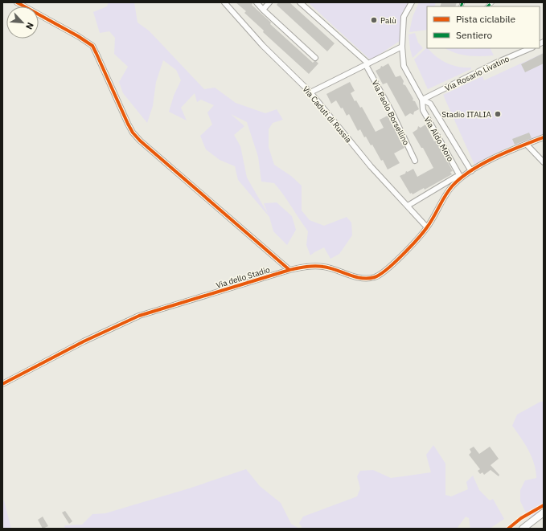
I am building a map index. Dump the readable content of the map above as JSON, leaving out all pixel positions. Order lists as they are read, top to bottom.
{
  "streets": {
    "street": [
      "Via Rosario Livatino",
      "Via Paolo Borsellino",
      "Via Caduti di Russia",
      "Via Aldo Moro",
      "Via dello Stadio"
    ]
  },
  "crossings": [
    ["Via Rosario Livatino", "Via Aldo Moro"],
    ["Via Caduti di Russia", "Via dello Stadio"],
    ["Via Aldo Moro", "Via dello Stadio"]
  ],
  "places": ["Palù", "Stadio ITALIA"],
  "legend": ["Pista ciclabile", "Sentiero"],
  "north": "bottom right"
}
